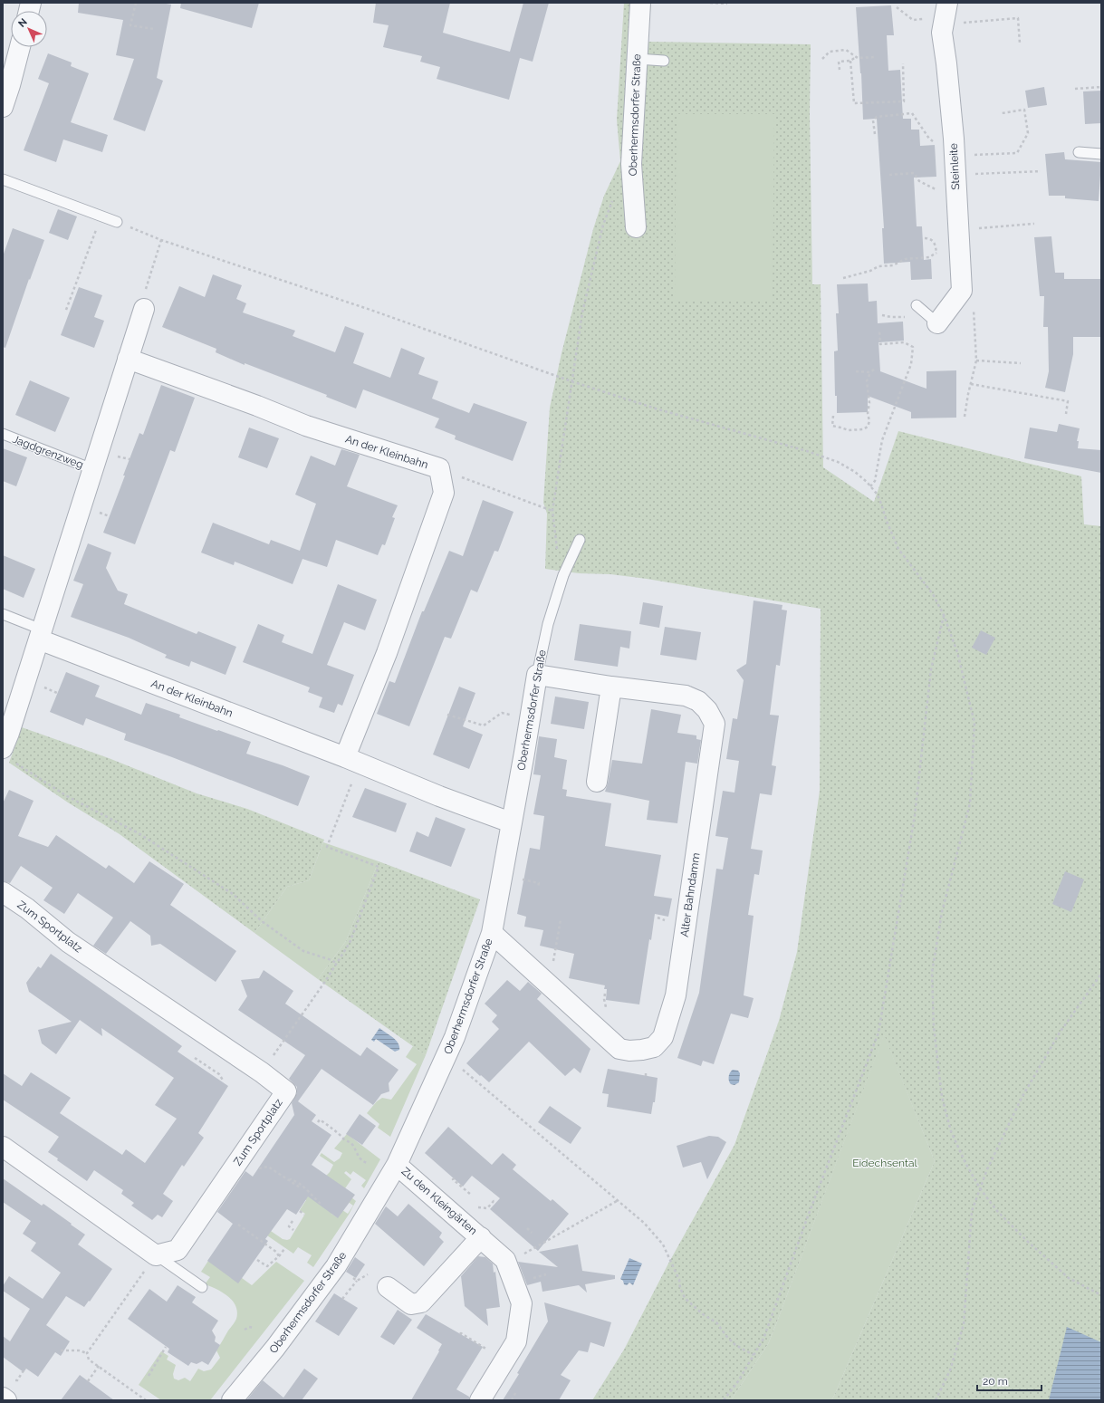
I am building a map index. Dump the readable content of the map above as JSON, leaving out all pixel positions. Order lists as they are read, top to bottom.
{
  "streets": {
    "street": [
      "Oberhermsdorfer Straße",
      "Steinleite",
      "An der Kleinbahn",
      "Alter Bahndamm",
      "Zum Sportplatz",
      "Zu den Kleingärten"
    ],
    "lane": ["Jagdgrenzweg"]
  },
  "crossings": [
    ["Oberhermsdorfer Straße", "An der Kleinbahn"],
    ["Oberhermsdorfer Straße", "Alter Bahndamm"],
    ["Oberhermsdorfer Straße", "Zu den Kleingärten"]
  ],
  "parks": ["Eidechsental"],
  "scale_bar": "20 m",
  "north": "top left"
}
